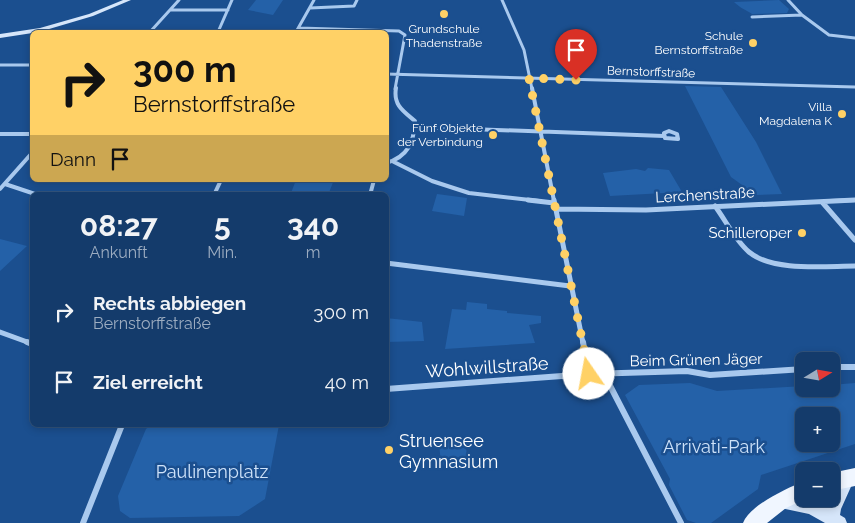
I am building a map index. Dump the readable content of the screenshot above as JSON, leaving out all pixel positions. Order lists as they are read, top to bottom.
{
  "streets": {
    "street": [
      "Bernstorffstraße",
      "Lerchenstraße",
      "Beim Grünen Jäger",
      "Wohlwillstraße"
    ]
  },
  "crossings": [
    ["Beim Grünen Jäger", "Wohlwillstraße"]
  ],
  "parks": ["Arrivati-Park", "Paulinenplatz"],
  "places": [
    "Grundschule Thadenstraße",
    "Schule Bernstorffstraße",
    "Villa Magdalena K",
    "Fünf Objekte der Verbindung",
    "Schilleroper",
    "Struensee Gymnasium"
  ],
  "north": "right",
  "page": {
    "turn": ["300 m", "Bernstorffstraße"],
    "then": "Dann",
    "eta": [
      "08:27",
      "Ankunft",
      "5",
      "Min.",
      "340",
      "m"
    ],
    "list": [
      {
        "name": "Rechts abbiegen",
        "note": "Bernstorffstraße",
        "value": "300 m"
      },
      {
        "name": "Ziel erreicht",
        "value": "40 m"
      }
    ],
    "map_buttons": ["+", "−"]
  }
}
